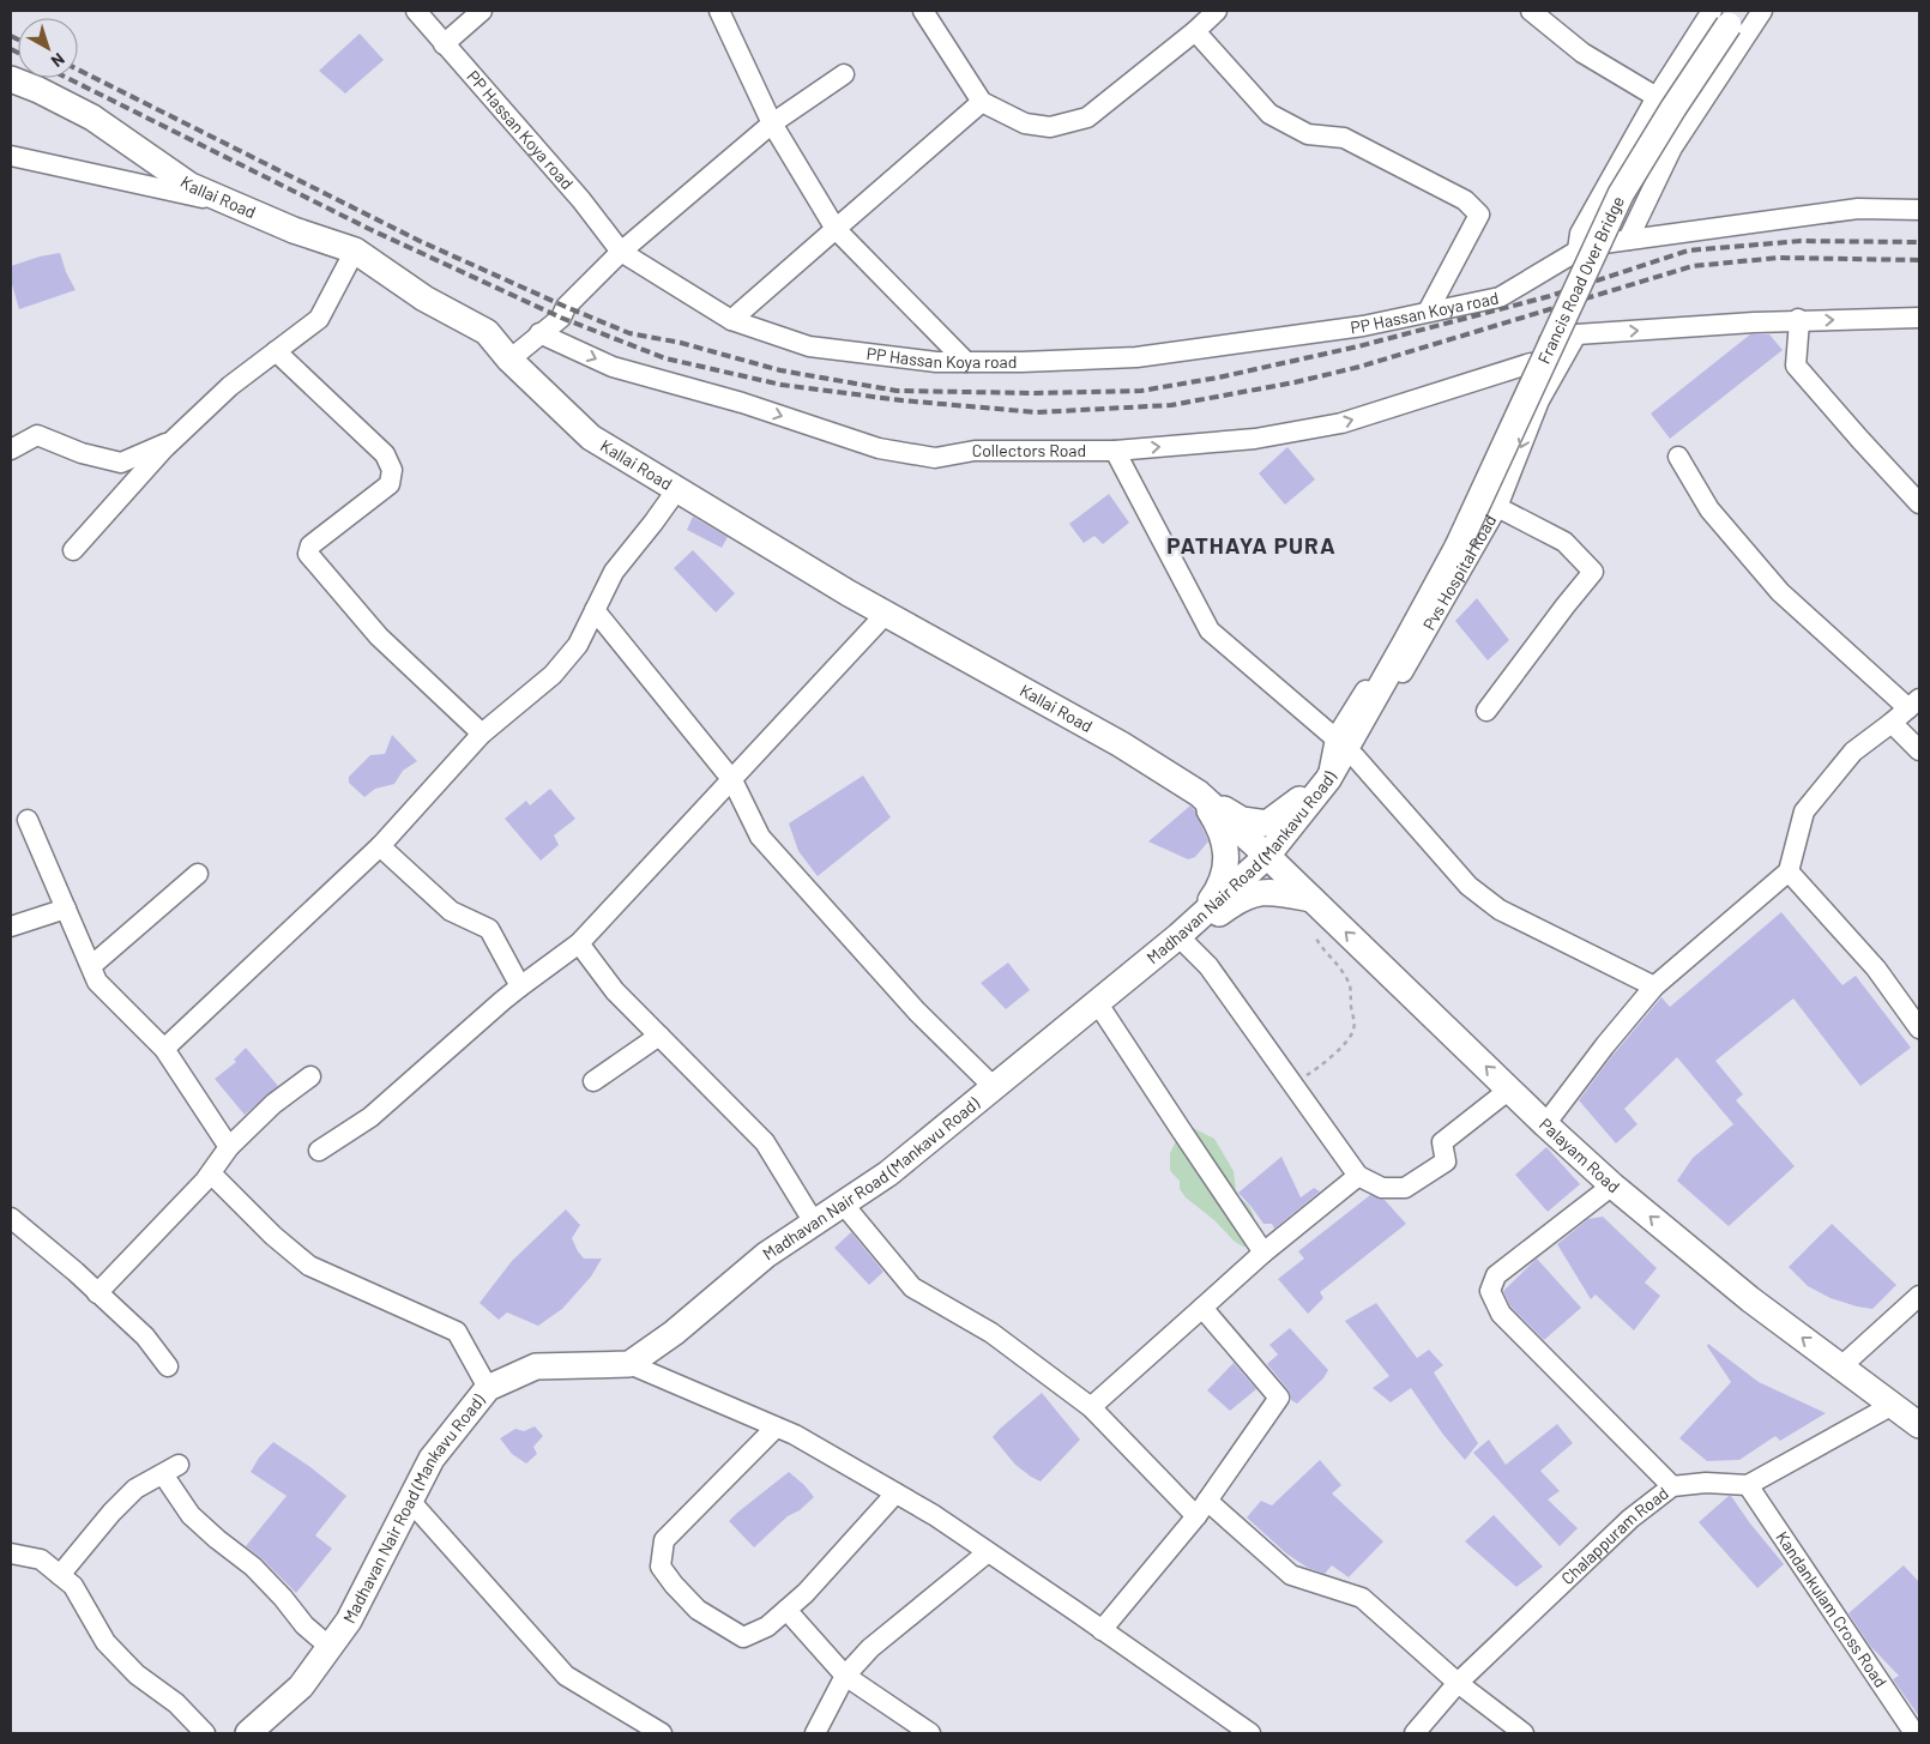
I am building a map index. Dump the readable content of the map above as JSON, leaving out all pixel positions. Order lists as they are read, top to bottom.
{
  "streets": {
    "main road": [
      "Kallai Road",
      "Francis Road Over Bridge",
      "Madhavan Nair Road (Mankavu Road)",
      "Palayam Road"
    ],
    "street": [
      "PP Hassan Koya road",
      "Collectors Road",
      "Pvs Hospital Road",
      "Chalappuram Road",
      "Kandankulam Cross Road"
    ]
  },
  "crossings": [
    ["Kallai Road", "Madhavan Nair Road (Mankavu Road)"],
    ["Kallai Road", "Palayam Road"],
    ["Francis Road Over Bridge", "Madhavan Nair Road (Mankavu Road)"],
    ["Collectors Road", "Pvs Hospital Road"],
    ["Pvs Hospital Road", "Madhavan Nair Road (Mankavu Road)"],
    ["Madhavan Nair Road (Mankavu Road)", "Palayam Road"],
    ["Chalappuram Road", "Kandankulam Cross Road"]
  ],
  "one_way": ["Collectors Road", "Palayam Road"],
  "districts": ["PATHAYA PURA"],
  "north": "bottom right"
}
